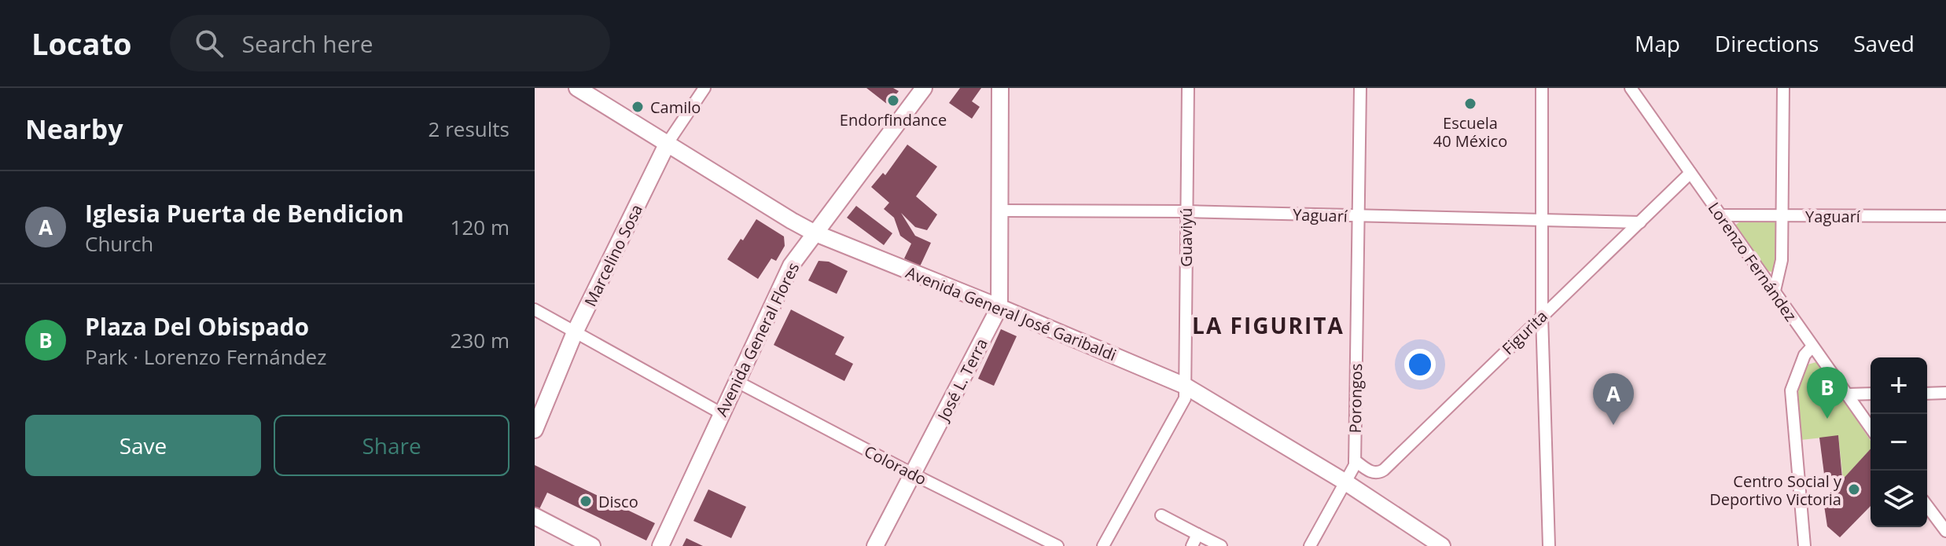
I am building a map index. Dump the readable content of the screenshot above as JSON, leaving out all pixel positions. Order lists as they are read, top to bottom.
{
  "streets": {
    "street": [
      "Yaguarí",
      "Guaviyú",
      "Marcelino Sosa",
      "Lorenzo Fernández",
      "Avenida General José Garibaldi",
      "Figurita",
      "Avenida General Flores",
      "José L. Terra",
      "Porongos",
      "Colorado"
    ]
  },
  "crossings": [
    ["Yaguarí", "Guaviyú"],
    ["Yaguarí", "Lorenzo Fernández"],
    ["Yaguarí", "Figurita"],
    ["Yaguarí", "José L. Terra"],
    ["Yaguarí", "Porongos"],
    ["Guaviyú", "Avenida General José Garibaldi"],
    ["Marcelino Sosa", "Avenida General José Garibaldi"],
    ["Lorenzo Fernández", "Figurita"],
    ["Avenida General José Garibaldi", "Avenida General Flores"],
    ["Avenida General José Garibaldi", "José L. Terra"],
    ["Avenida General José Garibaldi", "Porongos"],
    ["Figurita", "Porongos"],
    ["Avenida General Flores", "Colorado"],
    ["José L. Terra", "Colorado"]
  ],
  "districts": ["LA FIGURITA"],
  "places": [
    "Endorfindance",
    "Escuela 40 México",
    "Camilo",
    "Centro Social y Deportivo Victoria",
    "Disco"
  ],
  "page": {
    "header": "Locato",
    "search": "Search here",
    "nav": ["Map", "Directions", "Saved"],
    "heading": ["Nearby", "2 results"],
    "list": [
      {
        "mark": "A",
        "name": "Iglesia Puerta de Bendicion",
        "note": "Church",
        "value": "120 m"
      },
      {
        "mark": "B",
        "name": "Plaza Del Obispado",
        "note": "Park · Lorenzo Fernández",
        "value": "230 m"
      }
    ],
    "map_buttons": ["+", "−"],
    "pins": ["B", "A"],
    "buttons": ["Save", "Share"]
  }
}
